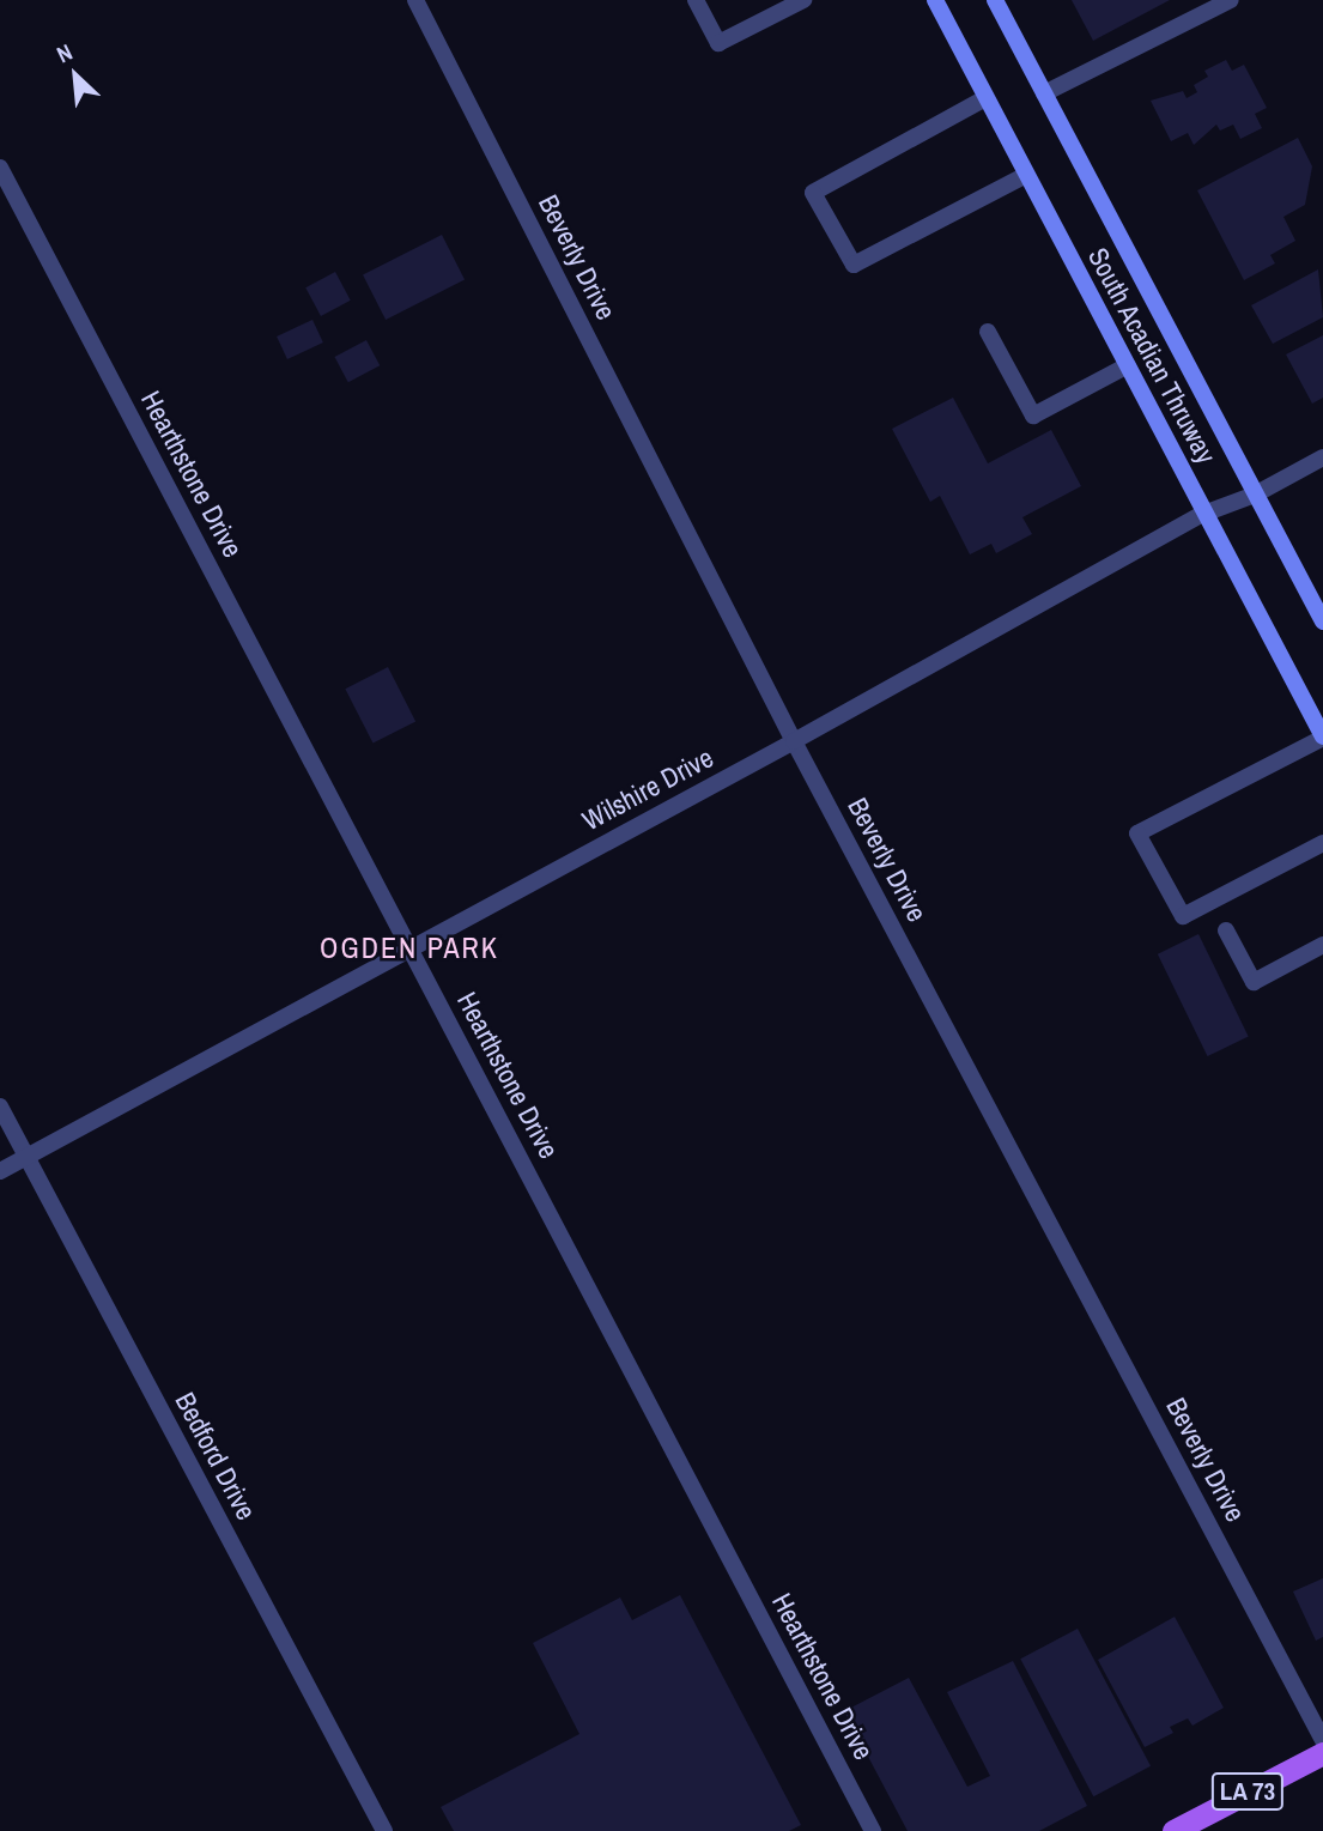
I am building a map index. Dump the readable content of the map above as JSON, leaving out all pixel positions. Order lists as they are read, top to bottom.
{
  "streets": {
    "main road": ["South Acadian Thruway", "LA 73"],
    "street": [
      "Beverly Drive",
      "Hearthstone Drive",
      "Wilshire Drive",
      "Bedford Drive"
    ]
  },
  "crossings": [
    ["Beverly Drive", "Wilshire Drive"],
    ["South Acadian Thruway", "Wilshire Drive"],
    ["Hearthstone Drive", "Wilshire Drive"],
    ["Wilshire Drive", "Bedford Drive"]
  ],
  "districts": ["OGDEN PARK"],
  "north": "top left"
}
